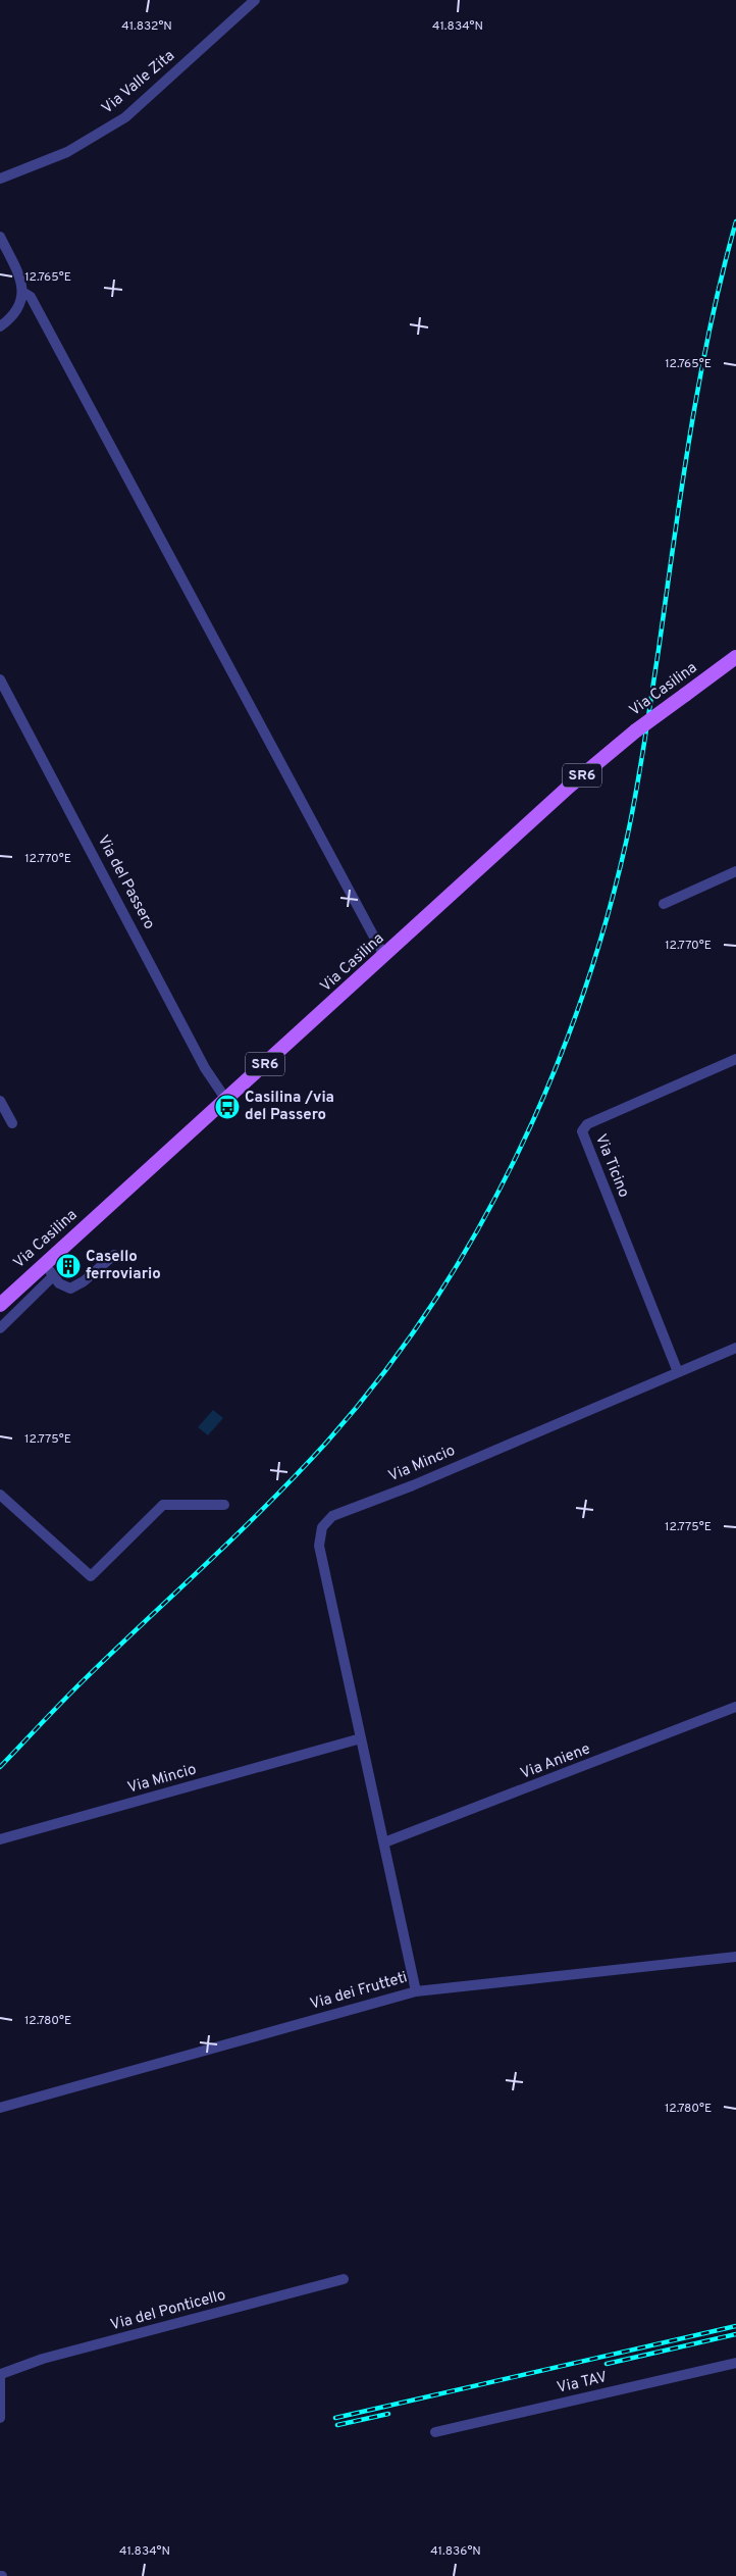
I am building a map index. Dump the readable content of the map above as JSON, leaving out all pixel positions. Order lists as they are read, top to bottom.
{
  "streets": {
    "main road": ["Via Casilina", "SR6"],
    "street": [
      "Via Valle Zita",
      "Via del Passero",
      "Via Ticino",
      "Via Mincio",
      "Via Aniene",
      "Via dei Frutteti",
      "Via del Ponticello",
      "Via TAV"
    ]
  },
  "crossings": [
    ["Via Casilina", "Via del Passero"],
    ["Via Ticino", "Via Mincio"],
    ["Via Mincio", "Via Aniene"],
    ["Via Mincio", "Via dei Frutteti"]
  ],
  "places": {
    "bus stop": ["Casilina /via del Passero"],
    "building": ["Casello ferroviario"]
  },
  "coordinates": [
    "41.832°N",
    "41.834°N",
    "12.765°E",
    "12.770°E",
    "12.775°E",
    "12.780°E",
    "41.836°N"
  ]
}
